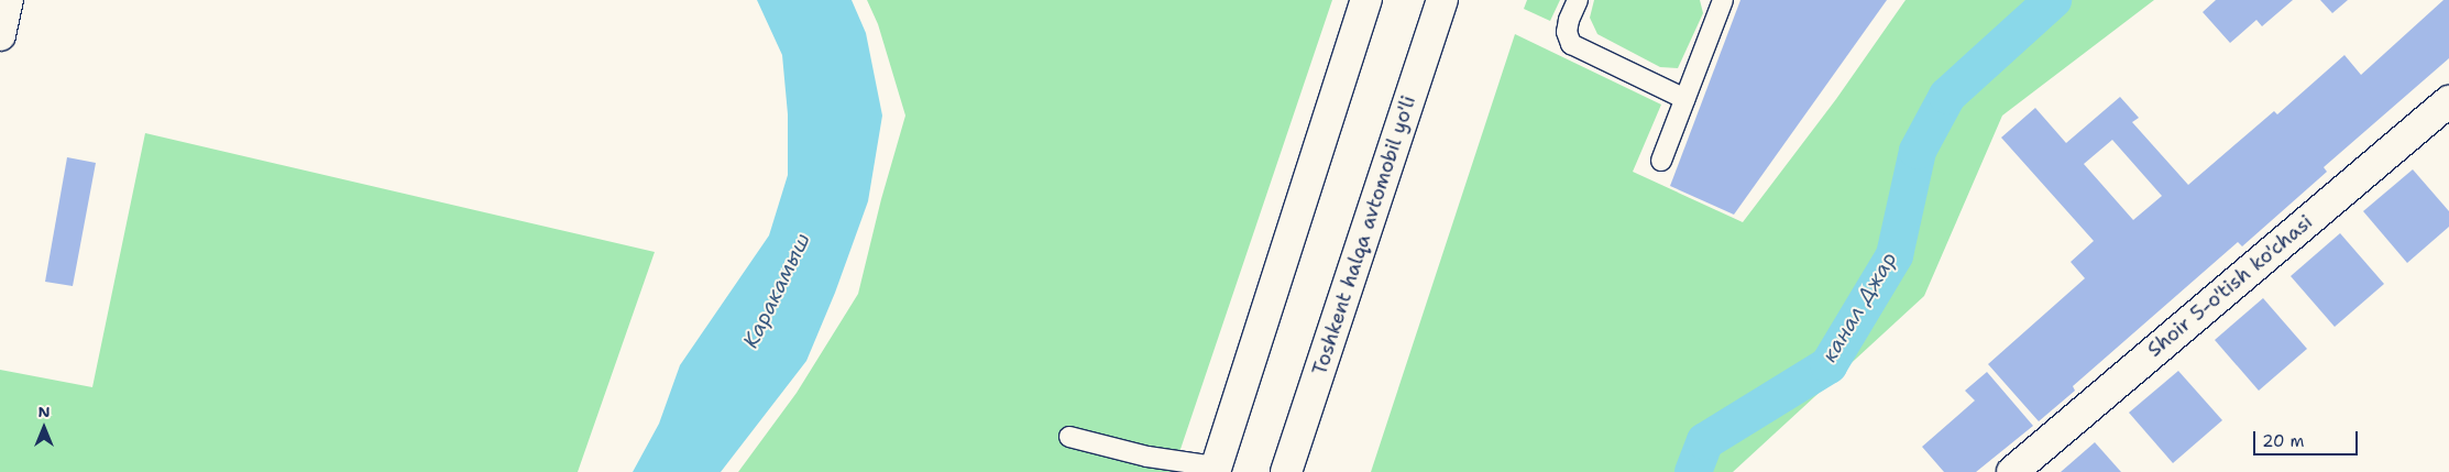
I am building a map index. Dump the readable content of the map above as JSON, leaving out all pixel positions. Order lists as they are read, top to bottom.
{
  "streets": {
    "main road": ["Toshkent halqa avtomobil yo'li", "Shoir 5-o'tish ko'chasi"]
  },
  "water": ["Каракамыш", "канал Джар"],
  "scale_bar": "20 m",
  "north": "top"
}
